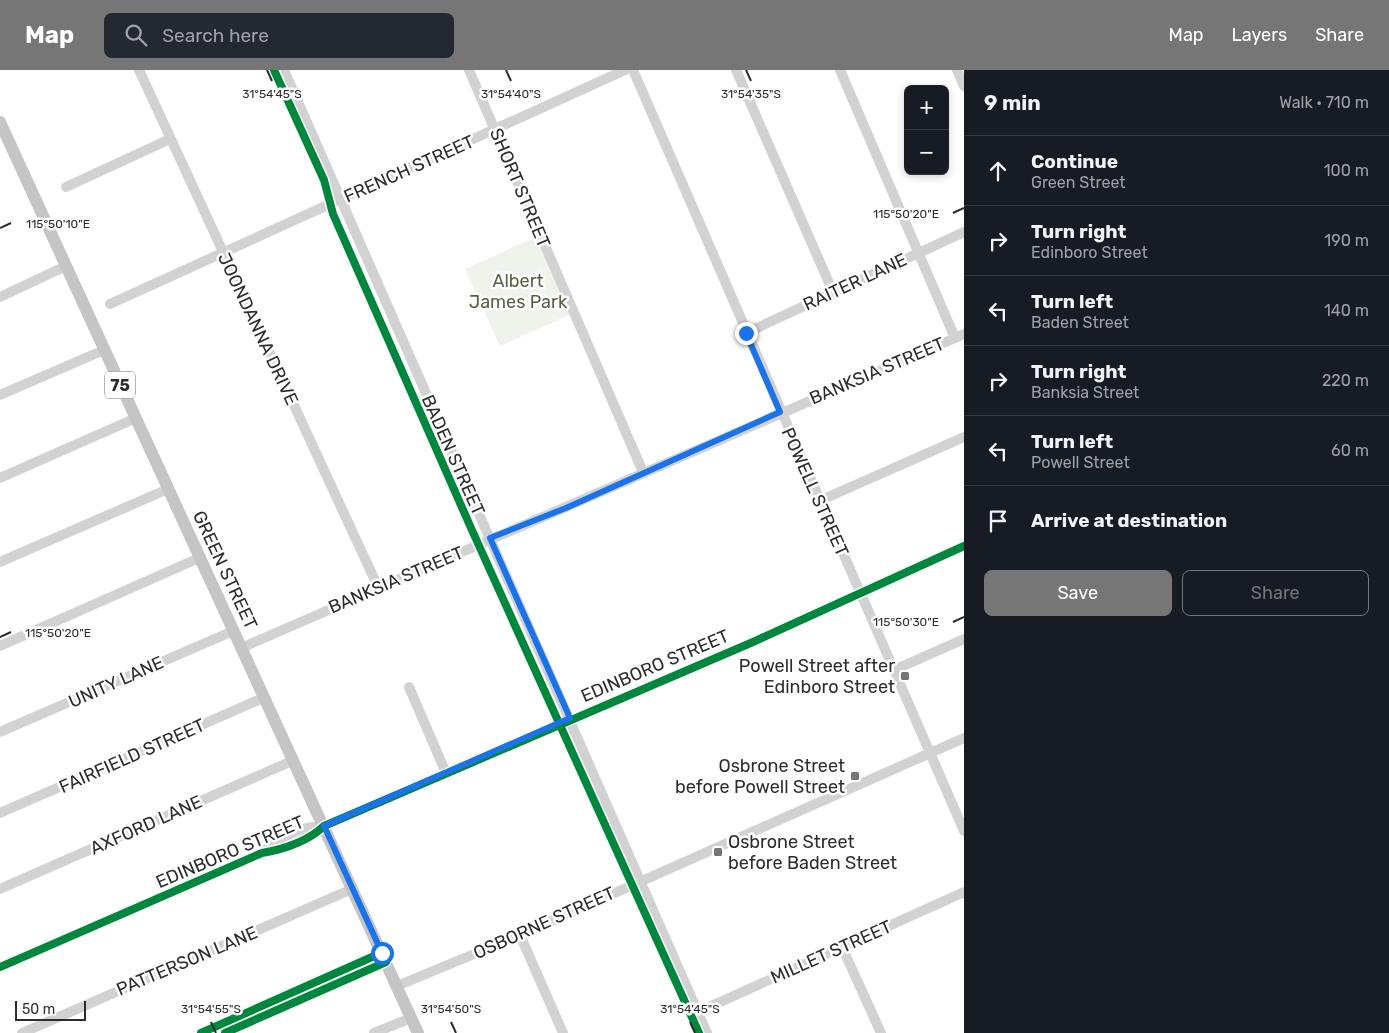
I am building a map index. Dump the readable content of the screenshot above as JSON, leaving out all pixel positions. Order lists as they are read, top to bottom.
{
  "streets": {
    "main road": ["75", "GREEN STREET"],
    "street": [
      "FRENCH STREET",
      "SHORT STREET",
      "RAITER LANE",
      "JOONDANNA DRIVE",
      "BANKSIA STREET",
      "BADEN STREET",
      "POWELL STREET",
      "EDINBORO STREET",
      "UNITY LANE",
      "FAIRFIELD STREET",
      "AXFORD LANE",
      "OSBORNE STREET",
      "MILLET STREET",
      "PATTERSON LANE"
    ]
  },
  "crossings": [
    ["FRENCH STREET", "SHORT STREET"],
    ["FRENCH STREET", "JOONDANNA DRIVE"],
    ["FRENCH STREET", "BADEN STREET"],
    ["SHORT STREET", "BANKSIA STREET"],
    ["RAITER LANE", "POWELL STREET"],
    ["JOONDANNA DRIVE", "BANKSIA STREET"],
    ["BANKSIA STREET", "BADEN STREET"],
    ["BANKSIA STREET", "POWELL STREET"],
    ["BANKSIA STREET", "GREEN STREET"],
    ["BADEN STREET", "EDINBORO STREET"],
    ["BADEN STREET", "OSBORNE STREET"],
    ["BADEN STREET", "MILLET STREET"],
    ["POWELL STREET", "EDINBORO STREET"],
    ["POWELL STREET", "OSBORNE STREET"],
    ["GREEN STREET", "EDINBORO STREET"],
    ["GREEN STREET", "UNITY LANE"],
    ["GREEN STREET", "FAIRFIELD STREET"],
    ["GREEN STREET", "AXFORD LANE"],
    ["GREEN STREET", "OSBORNE STREET"],
    ["GREEN STREET", "PATTERSON LANE"]
  ],
  "parks": ["Albert James Park"],
  "places": {
    "transit": ["Powell Street after Edinboro Street", "Osbrone Street before Powell Street", "Osbrone Street before Baden Street"]
  },
  "scale_bar": "50 m",
  "page": {
    "header": "Map",
    "search": "Search here",
    "nav": ["Map", "Layers", "Share"],
    "heading": ["9 min", "Walk · 710 m"],
    "map_buttons": ["+", "−"],
    "list": [
      ["Continue", "Green Street", "100 m"],
      ["Turn right", "Edinboro Street", "190 m"],
      ["Turn left", "Baden Street", "140 m"],
      ["Turn right", "Banksia Street", "220 m"],
      ["Turn left", "Powell Street", "60 m"],
      "Arrive at destination"
    ],
    "buttons": ["Save", "Share"],
    "scale": "50 m"
  },
  "coordinates": [
    "31°54'35\"S",
    "31°54'45\"S",
    "31°54'40\"S",
    "115°50'20\"E",
    "115°50'10\"E",
    "115°50'30\"E",
    "31°54'55\"S",
    "31°54'50\"S"
  ]
}
